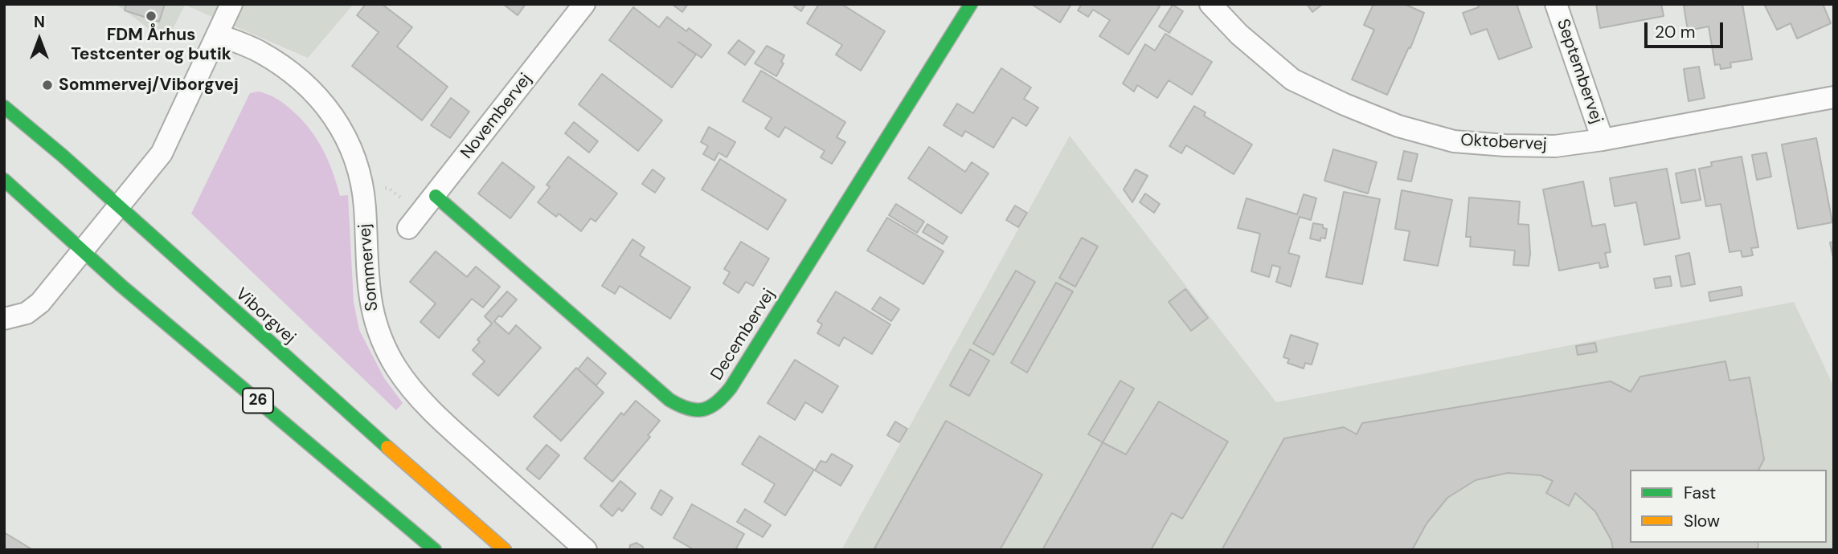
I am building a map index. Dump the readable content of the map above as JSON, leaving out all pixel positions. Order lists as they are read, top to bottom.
{
  "streets": {
    "main road": ["Viborgvej", "Decembervej", "26"],
    "street": [
      "Septembervej",
      "Novembervej",
      "Oktobervej",
      "Sommervej"
    ]
  },
  "crossings": [
    ["Septembervej", "Oktobervej"],
    ["Novembervej", "Decembervej"]
  ],
  "places": ["FDM Århus Testcenter og butik", "Sommervej/Viborgvej"],
  "legend": ["Fast", "Slow"],
  "scale_bar": "20 m",
  "north": "top"
}
